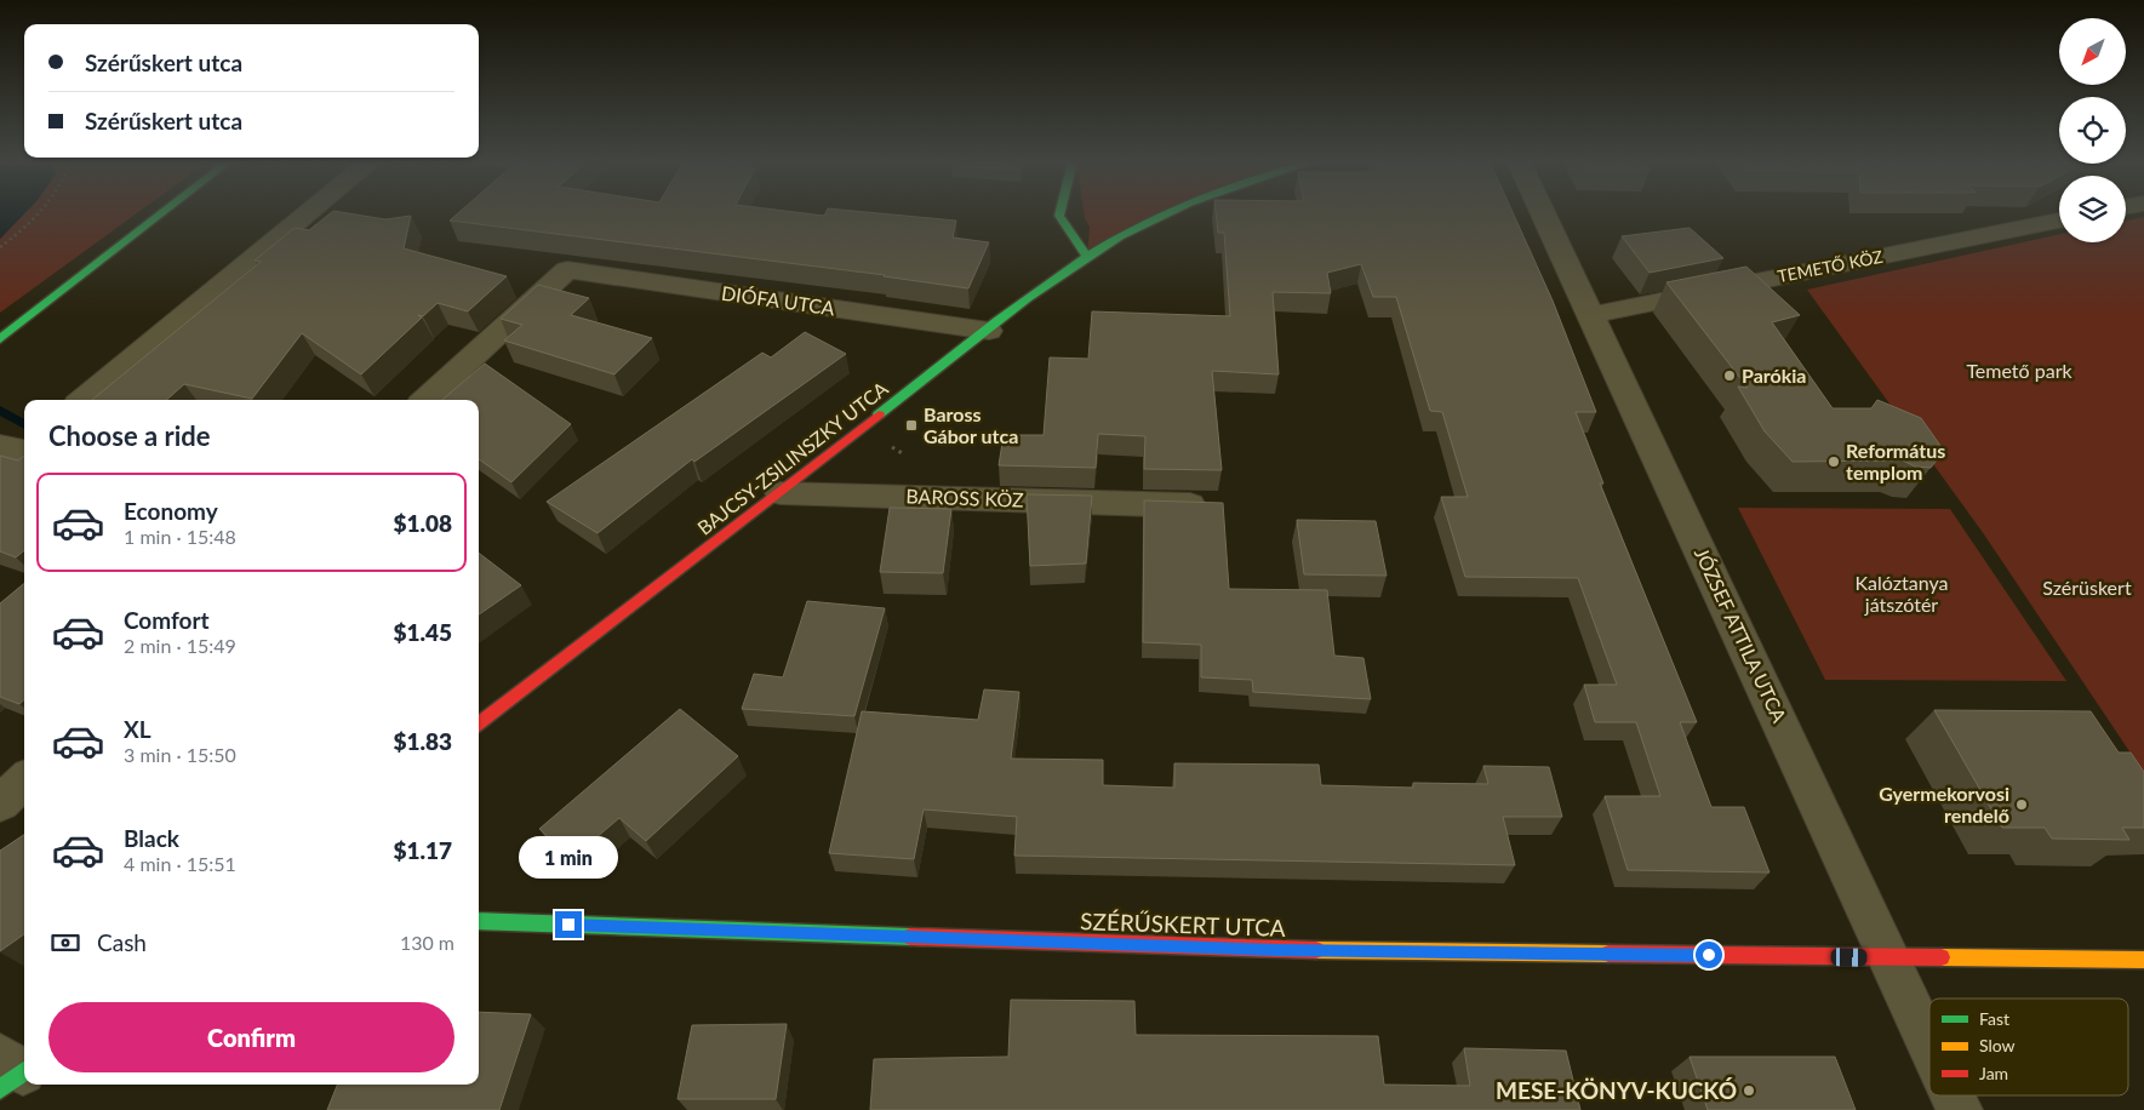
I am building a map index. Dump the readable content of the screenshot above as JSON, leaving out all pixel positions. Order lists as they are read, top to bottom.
{
  "streets": {
    "main road": ["BAJCSY-ZSILINSZKY UTCA", "SZÉRŰSKERT UTCA"],
    "street": [
      "TEMETŐ KÖZ",
      "DIÓFA UTCA",
      "BAROSS KÖZ",
      "JÓZSEF ATTILA UTCA"
    ]
  },
  "crossings": [
    ["TEMETŐ KÖZ", "JÓZSEF ATTILA UTCA"],
    ["DIÓFA UTCA", "BAJCSY-ZSILINSZKY UTCA"],
    ["BAJCSY-ZSILINSZKY UTCA", "BAROSS KÖZ"],
    ["JÓZSEF ATTILA UTCA", "SZÉRŰSKERT UTCA"]
  ],
  "parks": ["Temető park", "Kalóztanya játszótér", "Szérüskert"],
  "places": {
    "other": [
      "Parókia",
      "Református templom",
      "Gyermekorvosi rendelő",
      "MESE-KÖNYV-KUCKÓ"
    ],
    "transit": ["Baross Gábor utca"]
  },
  "legend": ["Fast", "Slow", "Jam"],
  "north": "bottom left",
  "page": {
    "banner": ["Szérűskert utca", "Szérűskert utca"],
    "heading": "Choose a ride",
    "list": [
      {
        "name": "Economy",
        "note": "1 min · 15:48",
        "value": "$1.08"
      },
      {
        "name": "Comfort",
        "note": "2 min · 15:49",
        "value": "$1.45"
      },
      {
        "name": "XL",
        "note": "3 min · 15:50",
        "value": "$1.83"
      },
      {
        "name": "Black",
        "note": "4 min · 15:51",
        "value": "$1.17"
      }
    ],
    "bubble": "1 min",
    "pay": ["Cash", "130 m"],
    "buttons": "Confirm"
  }
}
